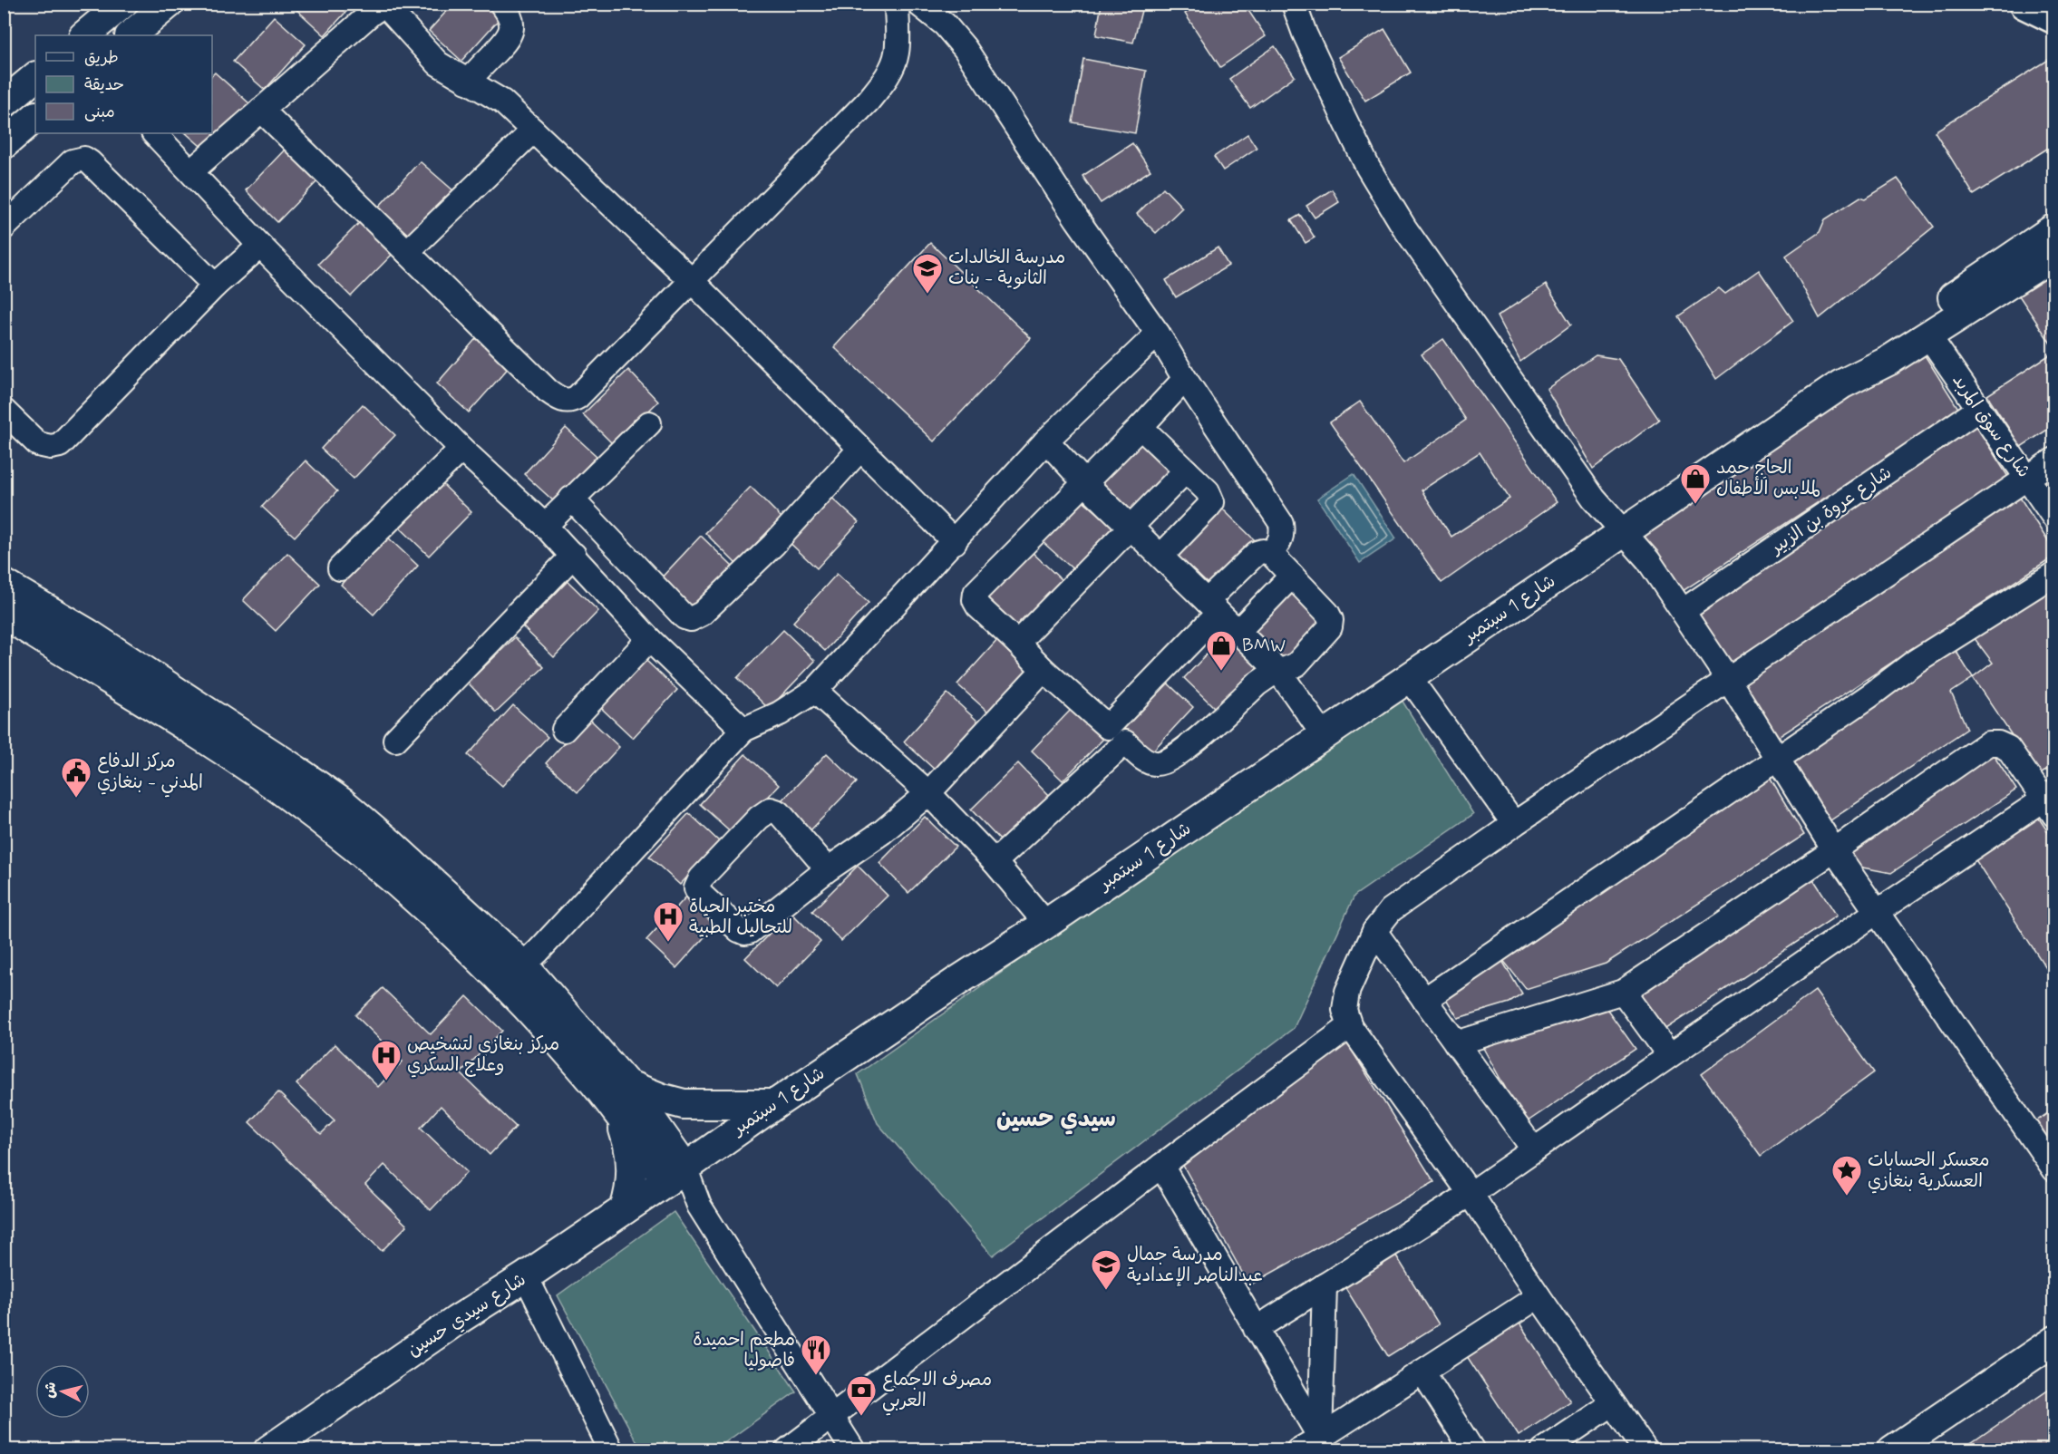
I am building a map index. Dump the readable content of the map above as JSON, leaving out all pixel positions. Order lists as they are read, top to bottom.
{
  "streets": {
    "main road": ["شارع 1 سبتمبر", "شارع سيدي حسين"],
    "street": ["شارع سوق المربد", "شارع عروة بن الزبير"]
  },
  "crossings": [
    ["شارع سوق المربد", "شارع عروة بن الزبير"],
    ["شارع 1 سبتمبر", "شارع سيدي حسين"]
  ],
  "districts": ["سيدي حسين"],
  "places": {
    "school or university": ["مدرسة الخالدات الثانوية - بنات", "مدرسة جمال عبدالناصر الإعدادية"],
    "shop": ["الحاج حمد لملابس الأطفال", "BMW"],
    "public building": ["مركز الدفاع المدني - بنغازي"],
    "hospital": ["مختبر الحياة للتحاليل الطبية", "مركز بنغازي لتشخيص وعلاج السكري"],
    "place": ["معسكر الحسابات العسكرية بنغازي"],
    "restaurant": ["مطعم احميدة فاصوليا"],
    "bank": ["مصرف الاجماع العربي"]
  },
  "legend": ["طريق", "حديقة", "مبنى"],
  "north": "left"
}
